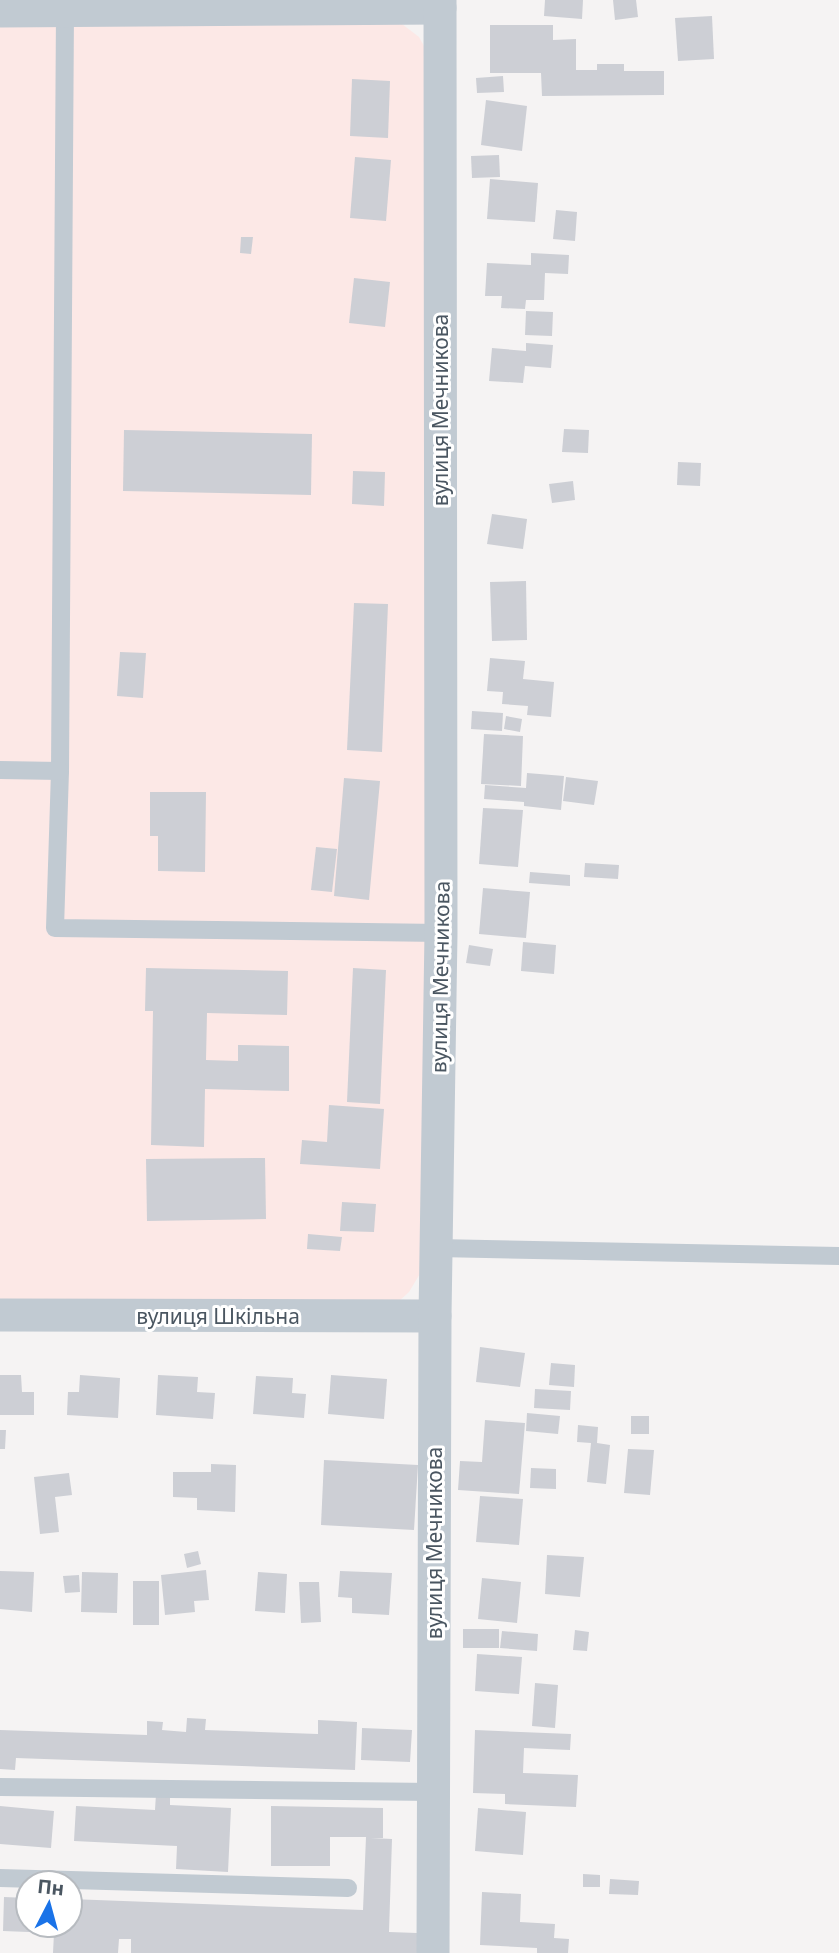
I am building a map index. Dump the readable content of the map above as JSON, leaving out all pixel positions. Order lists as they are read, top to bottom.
{
  "streets": {
    "street": ["вулиця Мечникова", "вулиця Шкільна"]
  },
  "crossings": [
    ["вулиця Мечникова", "вулиця Шкільна"]
  ],
  "north": "top"
}
